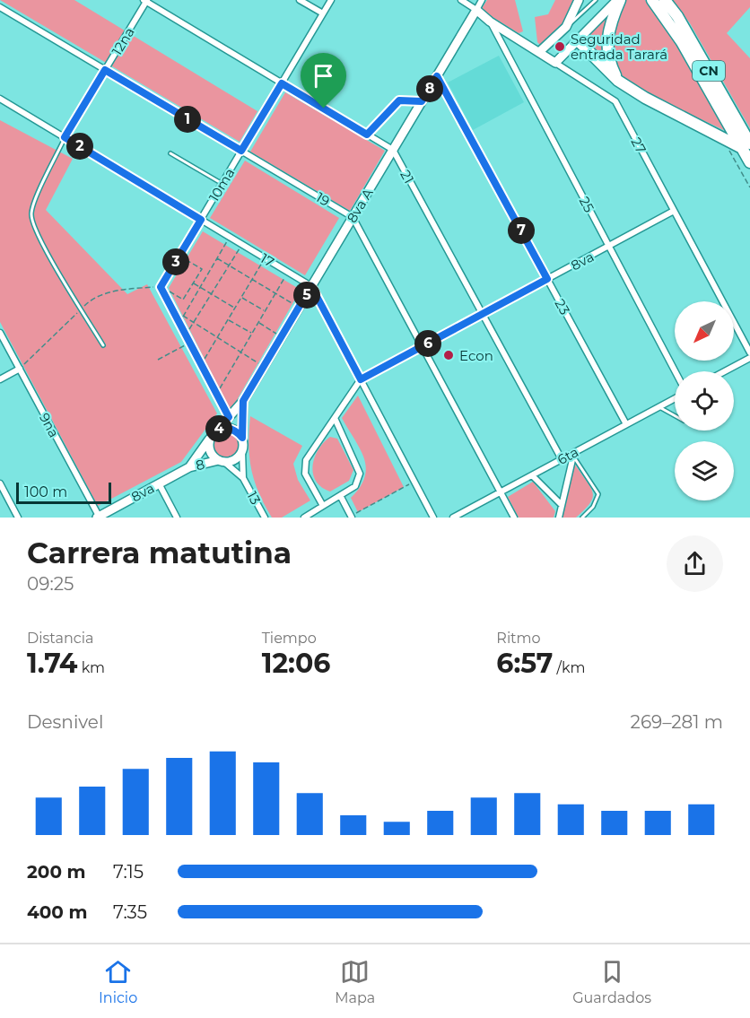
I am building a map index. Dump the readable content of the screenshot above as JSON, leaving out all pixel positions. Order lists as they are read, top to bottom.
{
  "streets": {
    "highway": ["CN"],
    "street": [
      "12na",
      "27",
      "21",
      "10ma",
      "19",
      "25",
      "8va A",
      "17",
      "8va",
      "23",
      "9na",
      "6ta",
      "8",
      "13"
    ]
  },
  "crossings": [
    ["12na", "19"],
    ["12na", "17"],
    ["27", "25"],
    ["27", "8va A"],
    ["27", "8va"],
    ["21", "8va A"],
    ["21", "8va"],
    ["21", "6ta"],
    ["10ma", "19"],
    ["10ma", "17"],
    ["19", "8va A"],
    ["25", "8va"],
    ["8va A", "17"],
    ["8va A", "23"],
    ["8va A", "8"],
    ["8va", "23"],
    ["8va", "9na"],
    ["8va", "8"],
    ["23", "6ta"],
    ["8", "13"]
  ],
  "places": ["Seguridad entrada Tarará", "Econ"],
  "scale_bar": "100 m",
  "north": "bottom left",
  "page": {
    "pins": [
      "8",
      "1",
      "2",
      "7",
      "3",
      "5",
      "6",
      "4"
    ],
    "scale": "100 m",
    "heading": ["Carrera matutina", "09:25"],
    "stats": [
      ["Distancia", "1.74 km"],
      ["Tiempo", "12:06"],
      ["Ritmo", "6:57 /km"]
    ],
    "chart": ["Desnivel", "269–281 m"],
    "list": [
      {
        "name": "200 m",
        "note": "7:15"
      },
      {
        "name": "400 m",
        "note": "7:35"
      }
    ],
    "tabs": ["Inicio", "Mapa", "Guardados"]
  }
}
